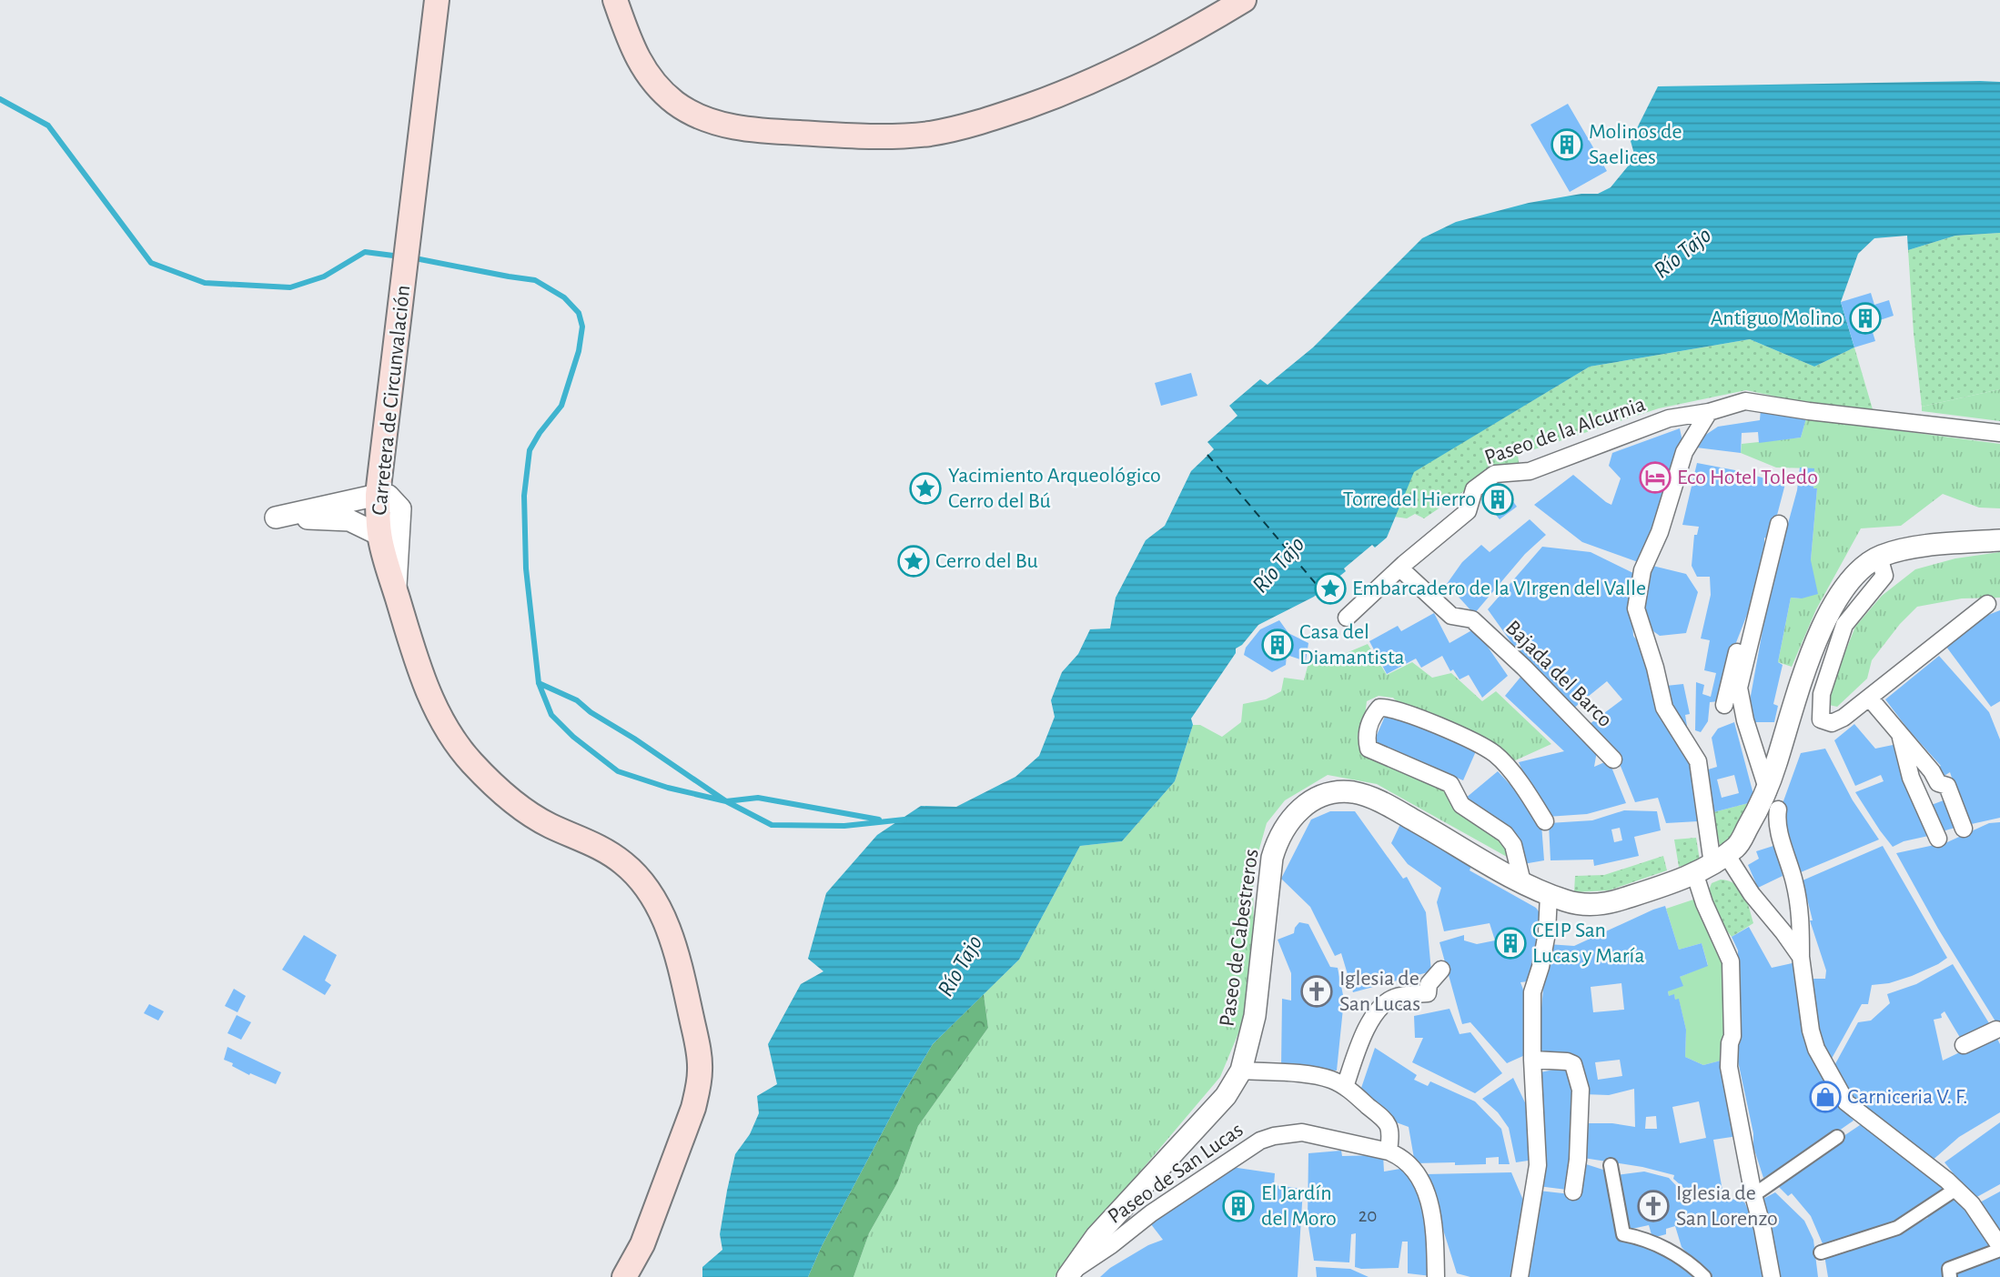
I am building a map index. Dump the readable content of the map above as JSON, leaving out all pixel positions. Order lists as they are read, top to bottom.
{
  "streets": {
    "main road": ["Carretera de Circunvalación"],
    "street": [
      "Paseo de la Alcurnia",
      "Bajada del Barco",
      "Paseo de Cabestreros",
      "Paseo de San Lucas"
    ]
  },
  "crossings": [
    ["Paseo de la Alcurnia", "Bajada del Barco"],
    ["Paseo de Cabestreros", "Paseo de San Lucas"]
  ],
  "water": ["Río Tajo"],
  "places": {
    "building": [
      "Molinos de Saelices",
      "Antiguo Molino",
      "Torre del Hierro",
      "Casa del Diamantista",
      "CEIP San Lucas y María",
      "El Jardín del Moro"
    ],
    "hotel": ["Eco Hotel Toledo"],
    "place": ["Yacimiento Arqueológico Cerro del Bú", "Cerro del Bu", "Embarcadero de la VIrgen del Valle"],
    "church": ["Iglesia de San Lucas", "Iglesia de San Lorenzo"],
    "shop": ["Carniceria V. F."]
  },
  "house_numbers": ["20"]
}
